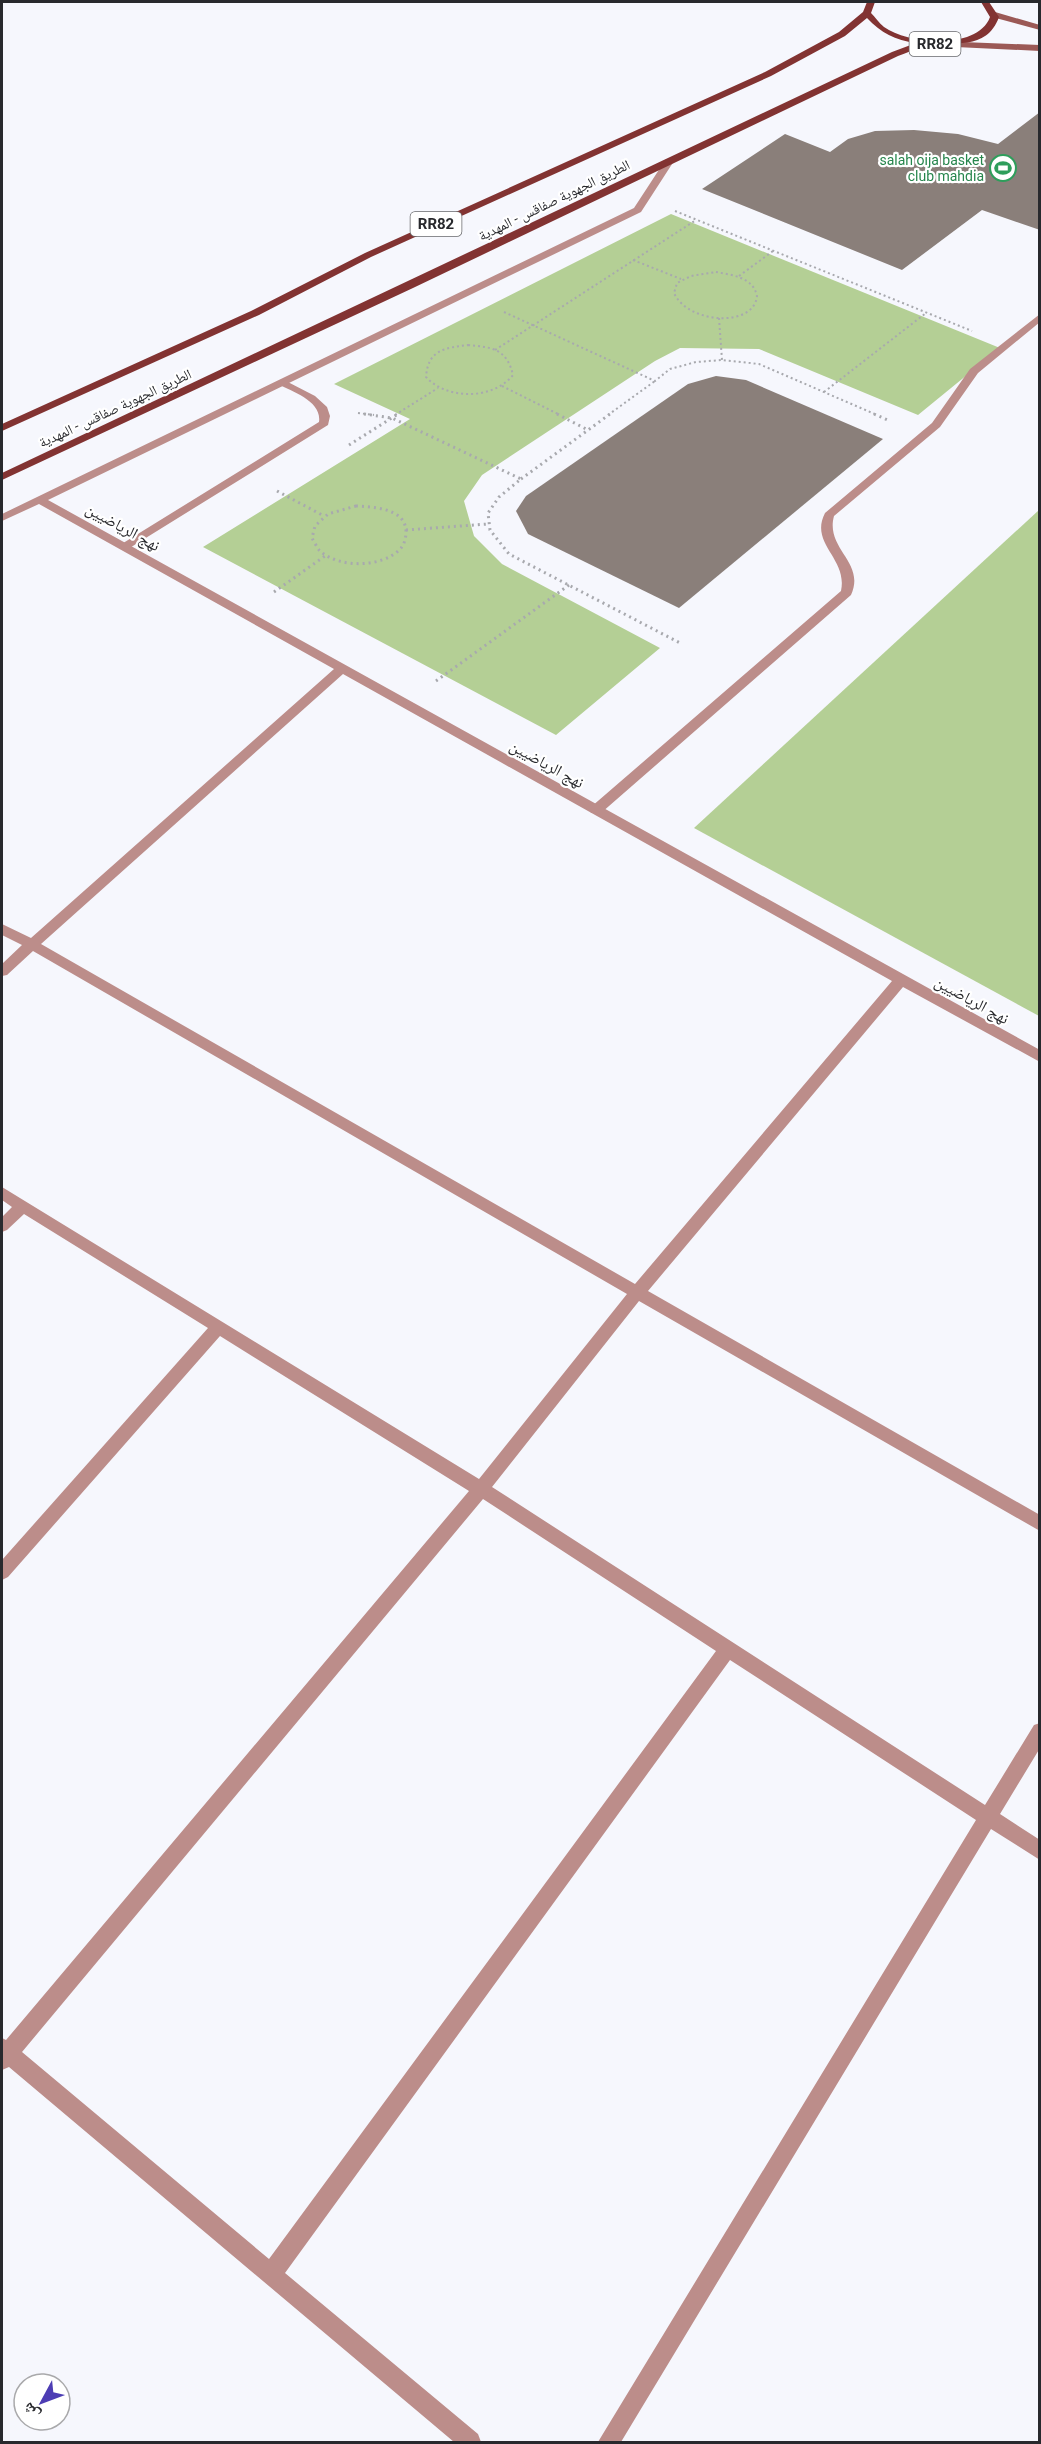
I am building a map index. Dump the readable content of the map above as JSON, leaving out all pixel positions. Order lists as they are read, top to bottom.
{
  "streets": {
    "main road": ["RR82", "الطريق الجهوية صفاقس - المهدية"],
    "street": ["نهج الرياضيين"]
  },
  "crossings": [
    ["RR82", "الطريق الجهوية صفاقس - المهدية"]
  ],
  "places": {
    "sports": ["salah oija basket club mahdia"]
  },
  "north": "bottom left"
}
